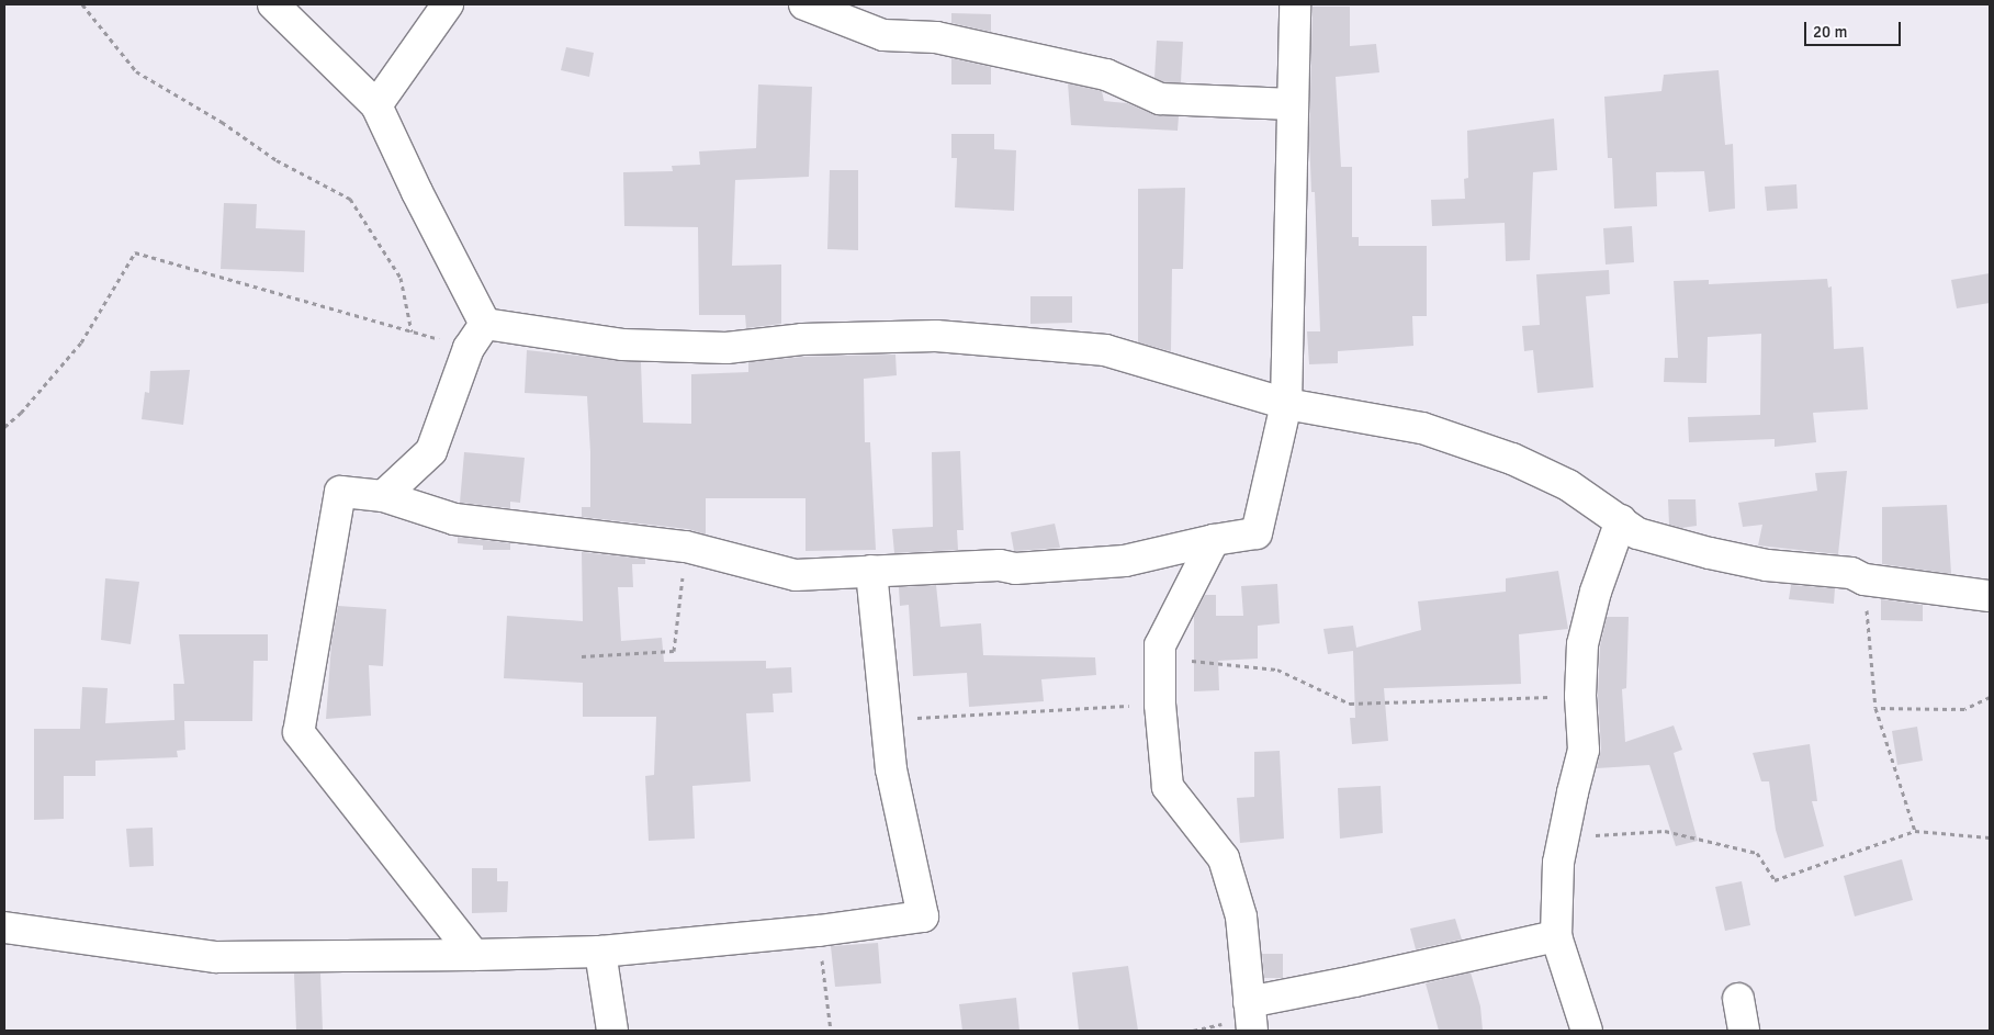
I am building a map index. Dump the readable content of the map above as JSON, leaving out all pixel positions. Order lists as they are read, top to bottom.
{
  "scale_bar": "20 m"
}
